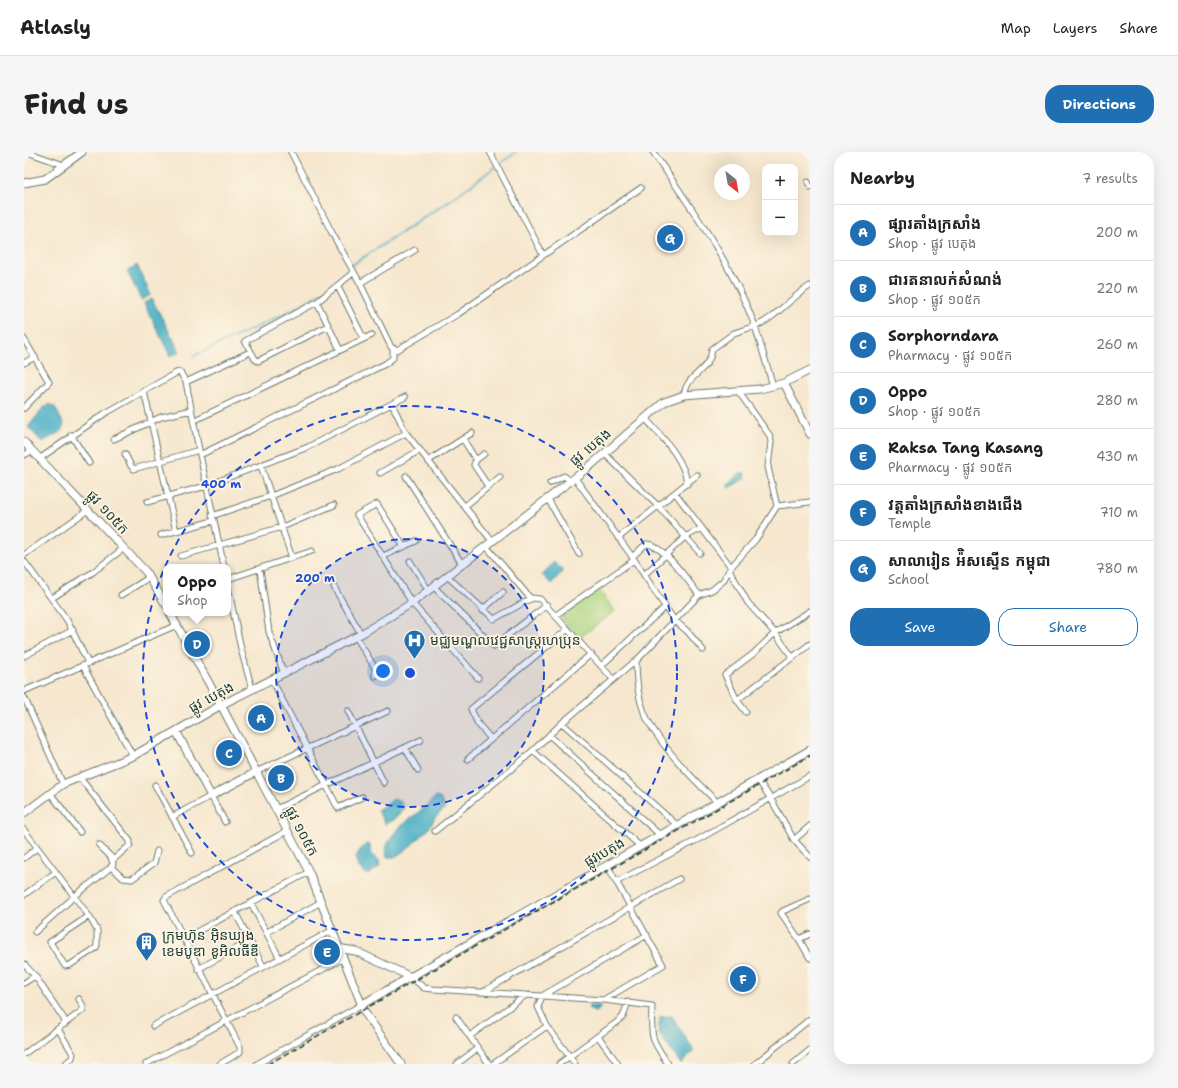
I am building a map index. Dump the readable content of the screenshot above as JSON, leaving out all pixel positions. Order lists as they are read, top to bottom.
{
  "streets": {
    "main road": ["ផ្លូវ បេតុង", "ផ្លូវ ១០៥ក", "ផ្លូវបេតុង"]
  },
  "crossings": [
    ["ផ្លូវ បេតុង", "ផ្លូវ ១០៥ក"],
    ["ផ្លូវ ១០៥ក", "ផ្លូវបេតុង"]
  ],
  "places": {
    "hospital": ["មជ្ឈមណ្ឌលវេជ្ជសាស្ត្រហេប្រុន"],
    "building": ["ក្រុមហ៊ុន អ៊ិនឃ្យុង ខេមបូឌា ខូអិលធីឌី"]
  },
  "north": "bottom right",
  "page": {
    "header": "Atlasly",
    "nav": ["Map", "Layers", "Share"],
    "title": "Find us",
    "buttons": [
      "Directions",
      ["Save", "Share"]
    ],
    "heading": ["Nearby", "7 results"],
    "map_buttons": ["+", "−"],
    "list": [
      {
        "mark": "A",
        "name": "ផ្សារតាំងក្រសាំង",
        "note": "Shop · ផ្លូវ បេតុង",
        "value": "200 m"
      },
      {
        "mark": "B",
        "name": "ជារតនាលក់សំណង់",
        "note": "Shop · ផ្លូវ ១០៥ក",
        "value": "220 m"
      },
      {
        "mark": "C",
        "name": "Sorphorndara",
        "note": "Pharmacy · ផ្លូវ ១០៥ក",
        "value": "260 m"
      },
      {
        "mark": "D",
        "name": "Oppo",
        "note": "Shop · ផ្លូវ ១០៥ក",
        "value": "280 m"
      },
      {
        "mark": "E",
        "name": "Raksa Tang Kasang",
        "note": "Pharmacy · ផ្លូវ ១០៥ក",
        "value": "430 m"
      },
      {
        "mark": "F",
        "name": "វត្តតាំងក្រសាំងខាងជើង",
        "note": "Temple",
        "value": "710 m"
      },
      {
        "mark": "G",
        "name": "សាលារៀន អ៉ិសស្ទើន កម្ពុជា",
        "note": "School",
        "value": "780 m"
      }
    ],
    "pins": [
      "G",
      "D",
      "A",
      "C",
      "B",
      "E",
      "F"
    ],
    "popup": ["Oppo", "Shop"]
  },
  "rings": ["400 m", "200 m"]
}
